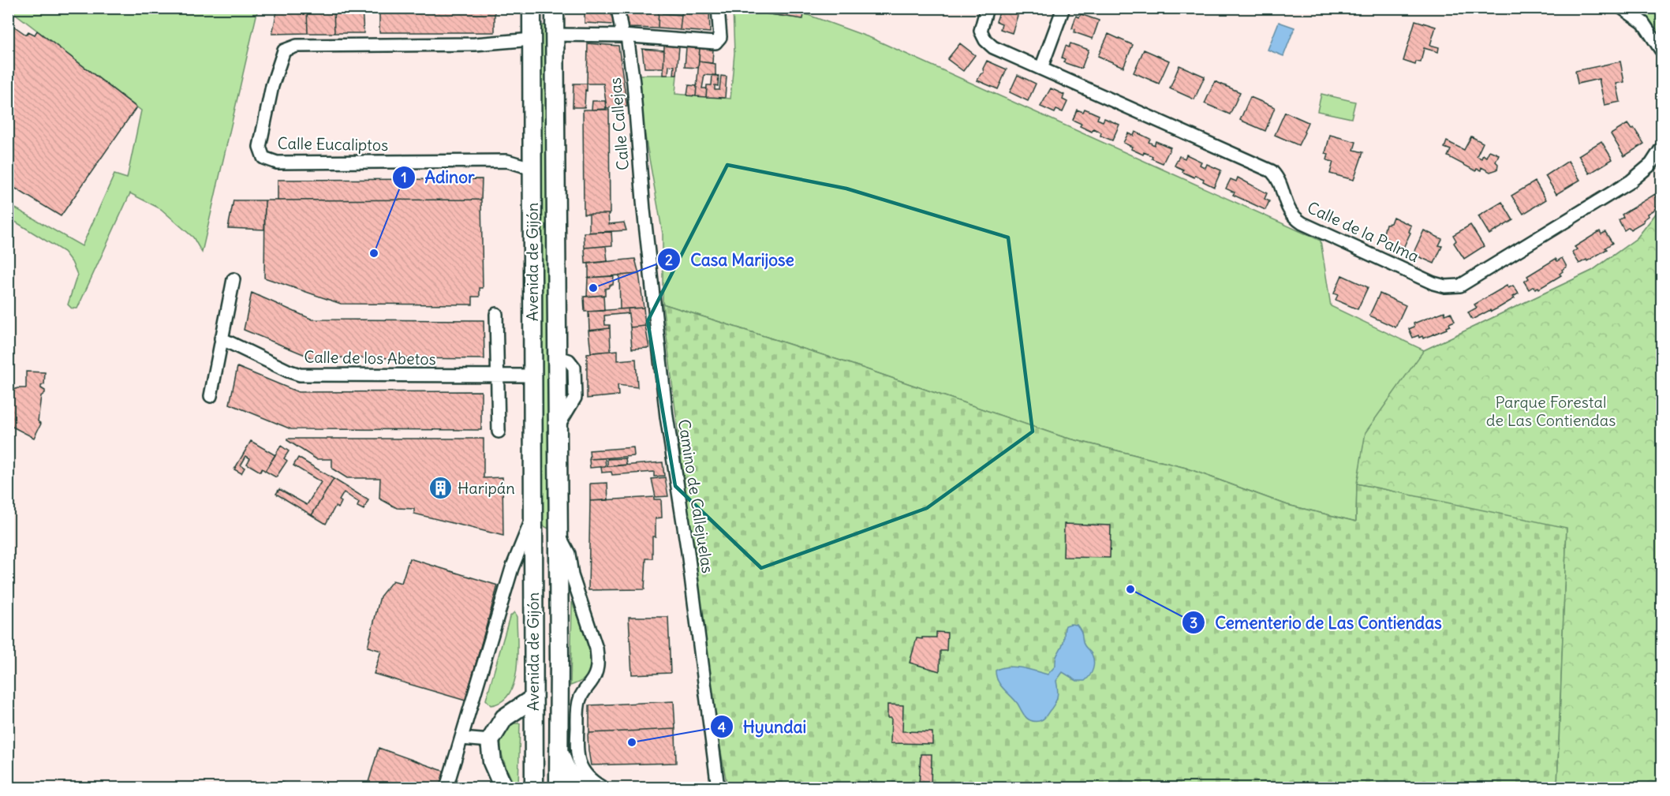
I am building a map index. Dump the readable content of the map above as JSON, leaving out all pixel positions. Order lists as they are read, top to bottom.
{
  "streets": {
    "highway": ["Avenida de Gijón"],
    "street": [
      "Calle Callejas",
      "Calle Eucaliptos",
      "Calle de la Palma",
      "Calle de los Abetos",
      "Camino de Callejuelas"
    ]
  },
  "crossings": [
    ["Calle Callejas", "Camino de Callejuelas"],
    ["Calle Eucaliptos", "Avenida de Gijón"],
    ["Avenida de Gijón", "Calle de los Abetos"]
  ],
  "parks": ["Parque Forestal de Las Contiendas"],
  "places": {
    "other": [
      "Adinor",
      "Casa Marijose",
      "Cementerio de Las Contiendas",
      "Hyundai"
    ],
    "building": ["Haripán"]
  }
}
